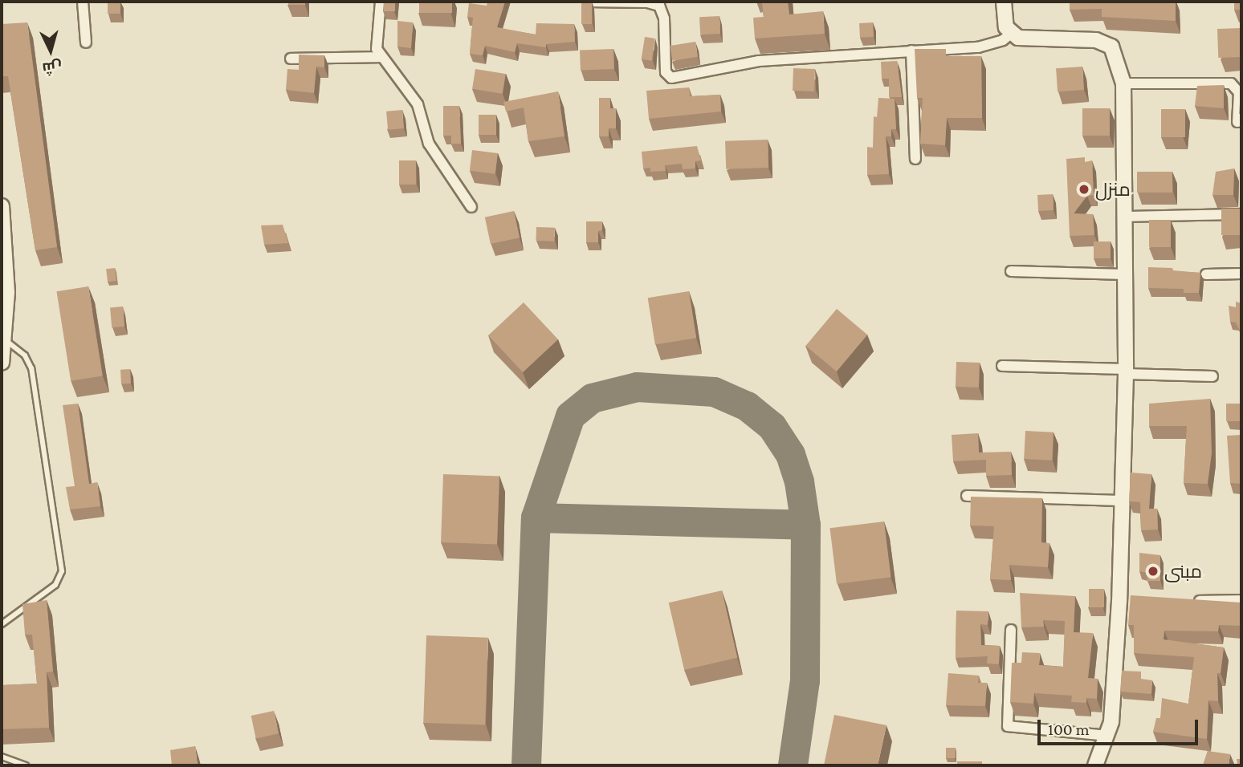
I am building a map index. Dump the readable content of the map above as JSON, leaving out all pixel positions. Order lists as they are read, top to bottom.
{
  "places": ["منزل", "مبنى"],
  "scale_bar": "100 m",
  "north": "bottom"
}
